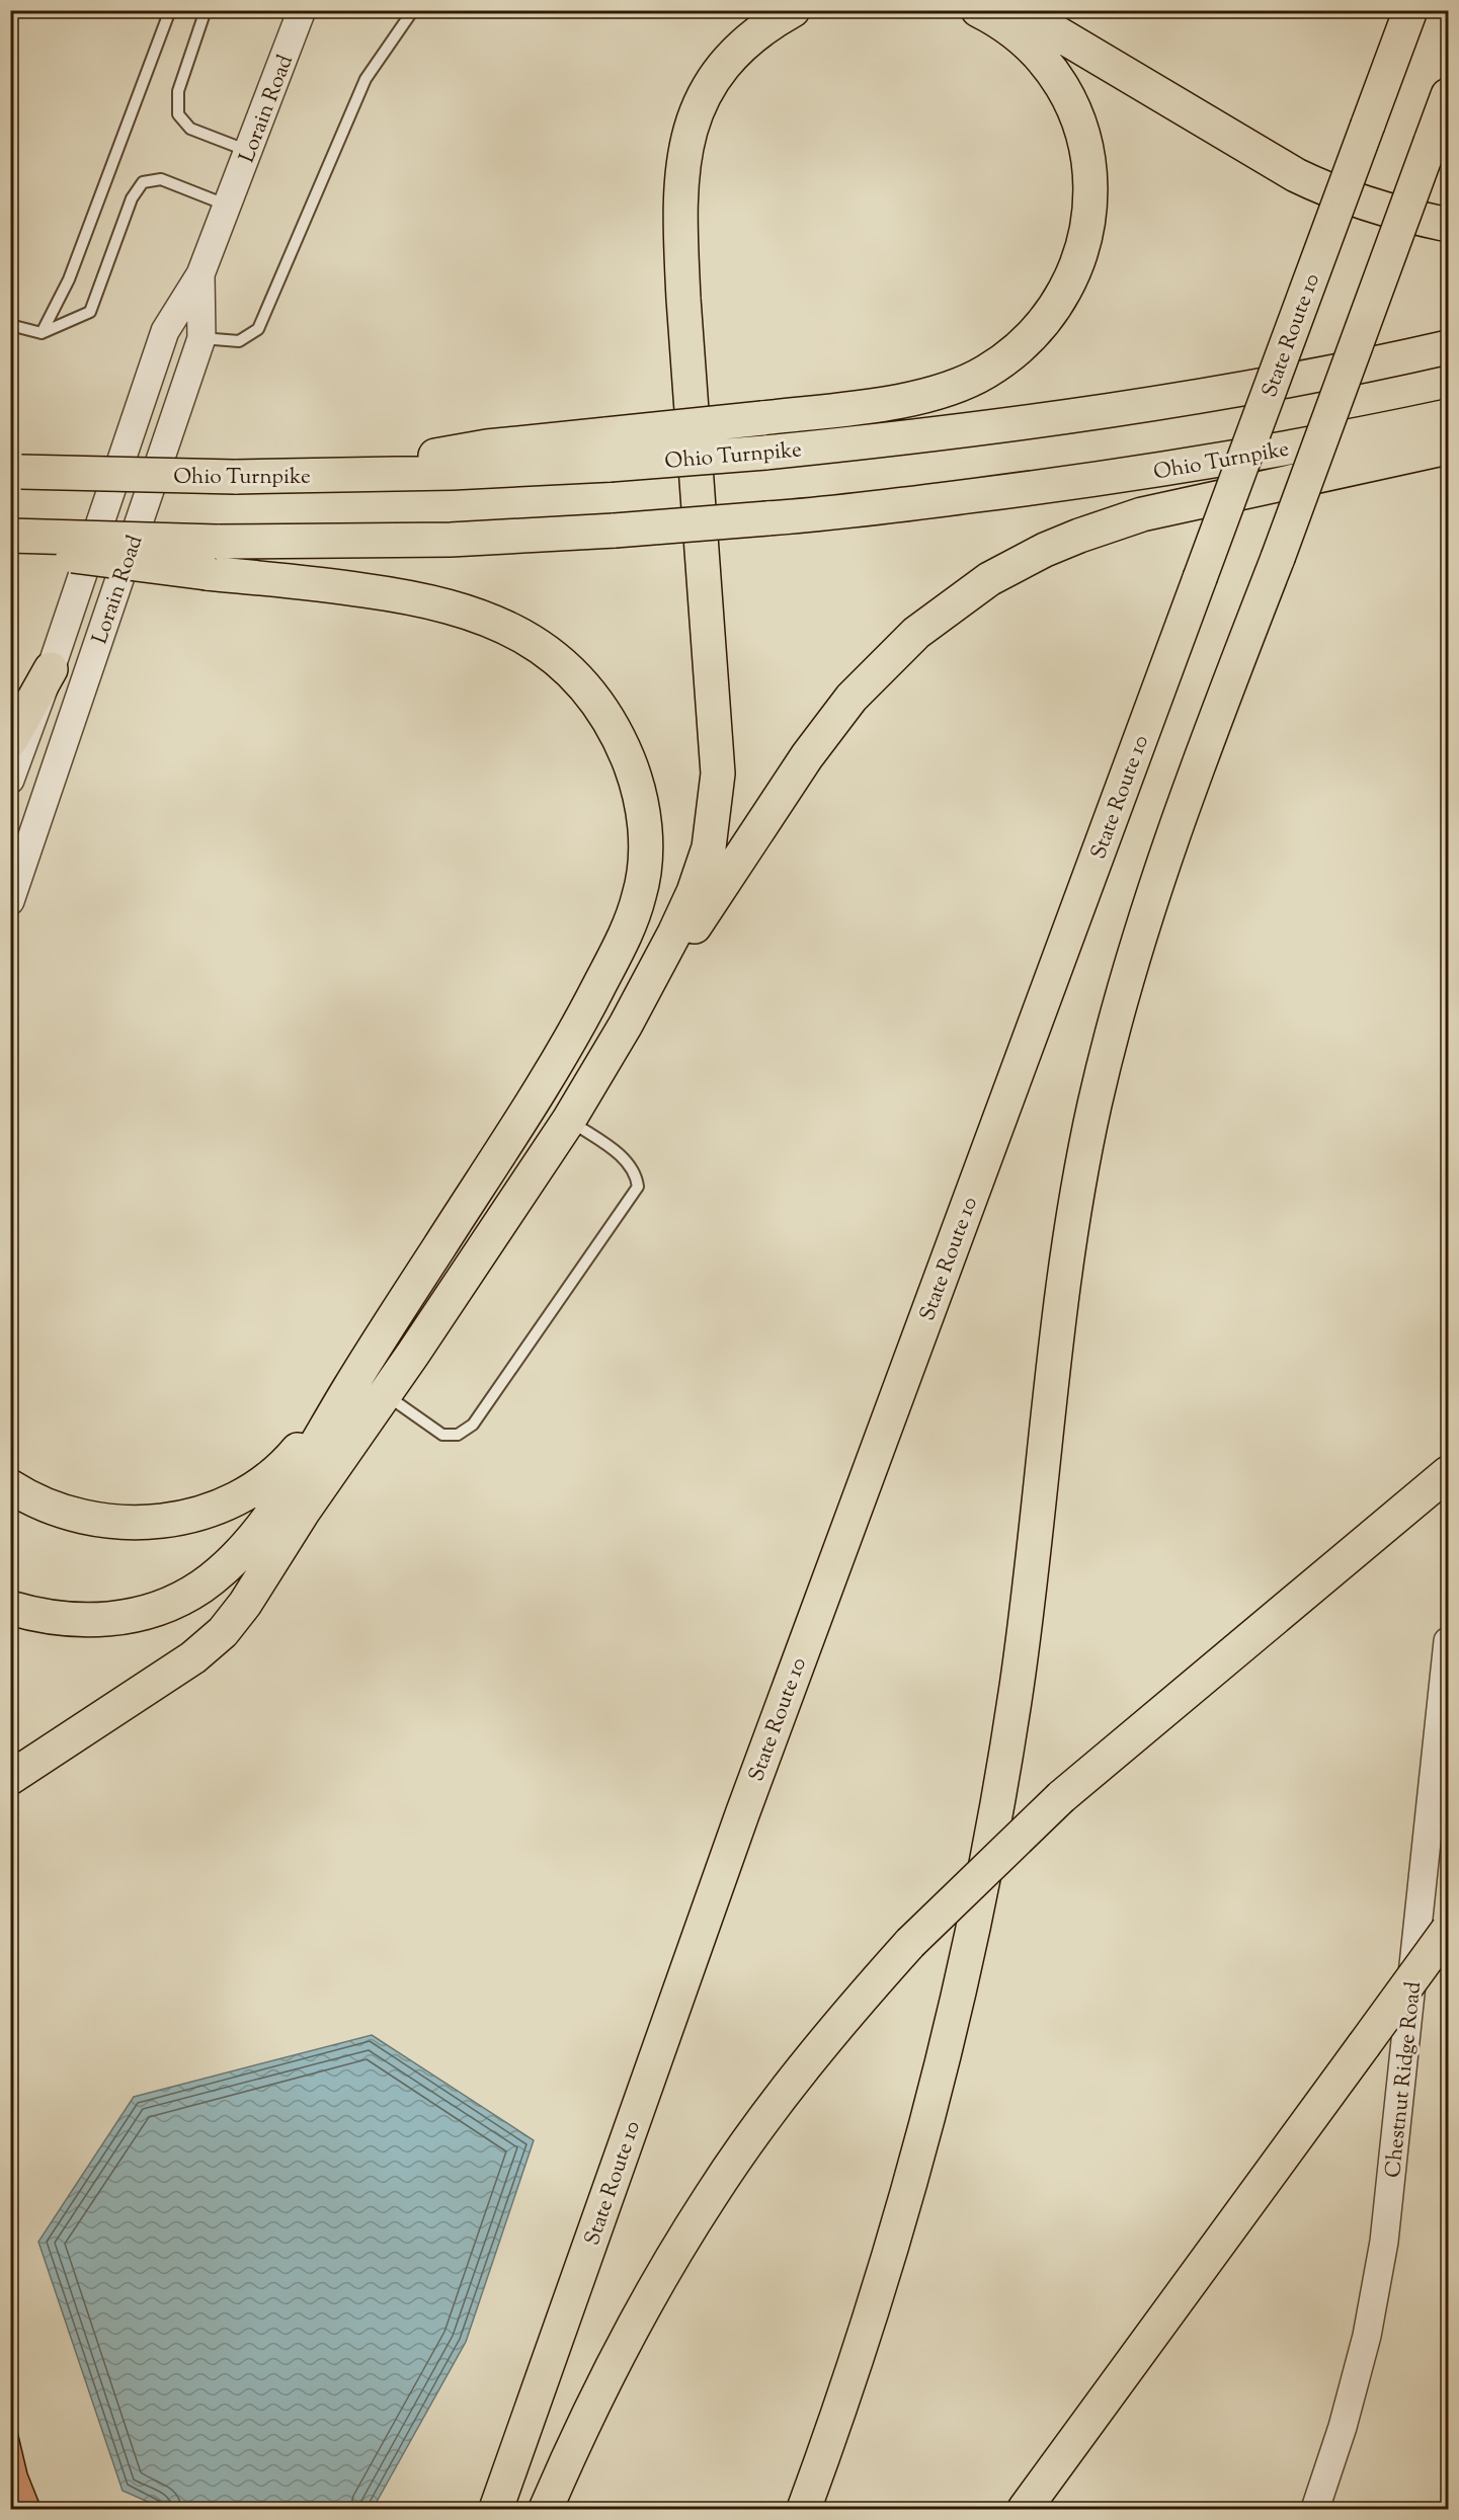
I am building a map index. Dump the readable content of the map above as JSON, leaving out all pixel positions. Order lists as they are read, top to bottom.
{
  "streets": {
    "highway": ["State Route 10", "Ohio Turnpike"],
    "street": ["Lorain Road", "Chestnut Ridge Road"]
  }
}
